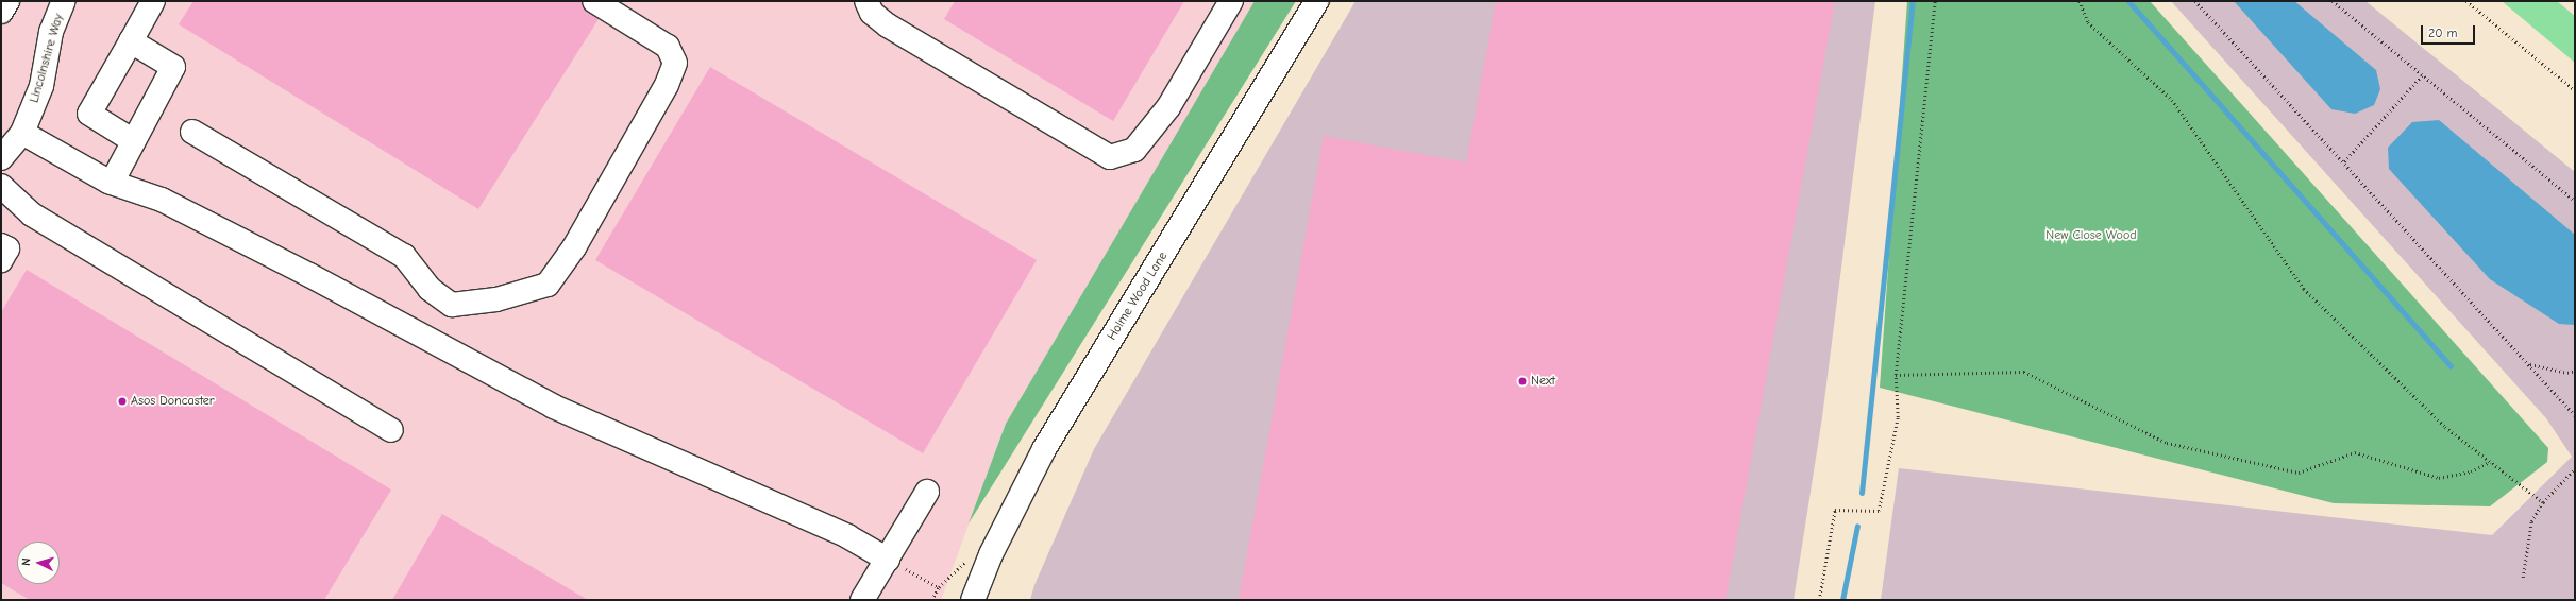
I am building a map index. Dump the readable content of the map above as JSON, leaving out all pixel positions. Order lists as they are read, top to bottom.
{
  "streets": {
    "street": ["Lincolnshire Way", "Holme Wood Lane"]
  },
  "parks": ["New Close Wood"],
  "places": ["Next", "Asos Doncaster"],
  "scale_bar": "20 m",
  "north": "left"
}
